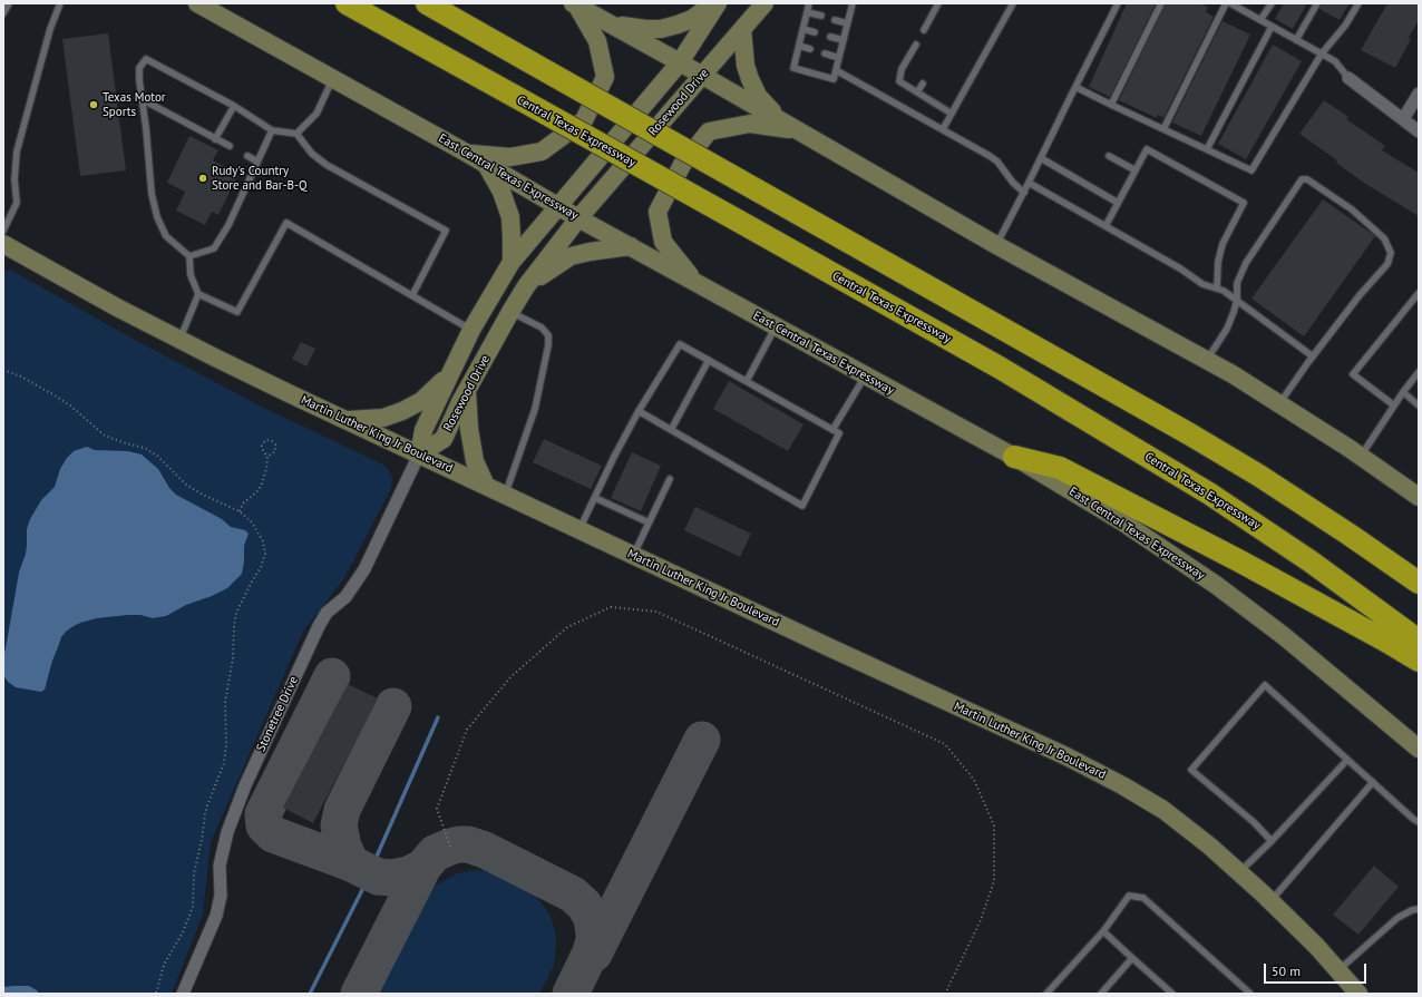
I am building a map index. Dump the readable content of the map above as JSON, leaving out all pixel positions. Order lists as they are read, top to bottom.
{
  "streets": {
    "highway": ["Central Texas Expressway"],
    "main road": ["Rosewood Drive", "East Central Texas Expressway", "Martin Luther King Jr Boulevard"],
    "street": ["Stonetree Drive"]
  },
  "crossings": [
    ["Rosewood Drive", "East Central Texas Expressway"],
    ["Rosewood Drive", "Martin Luther King Jr Boulevard"],
    ["Rosewood Drive", "Stonetree Drive"],
    ["Martin Luther King Jr Boulevard", "Stonetree Drive"]
  ],
  "places": ["Texas Motor Sports", "Rudy's Country Store and Bar-B-Q"],
  "scale_bar": "50 m"
}
